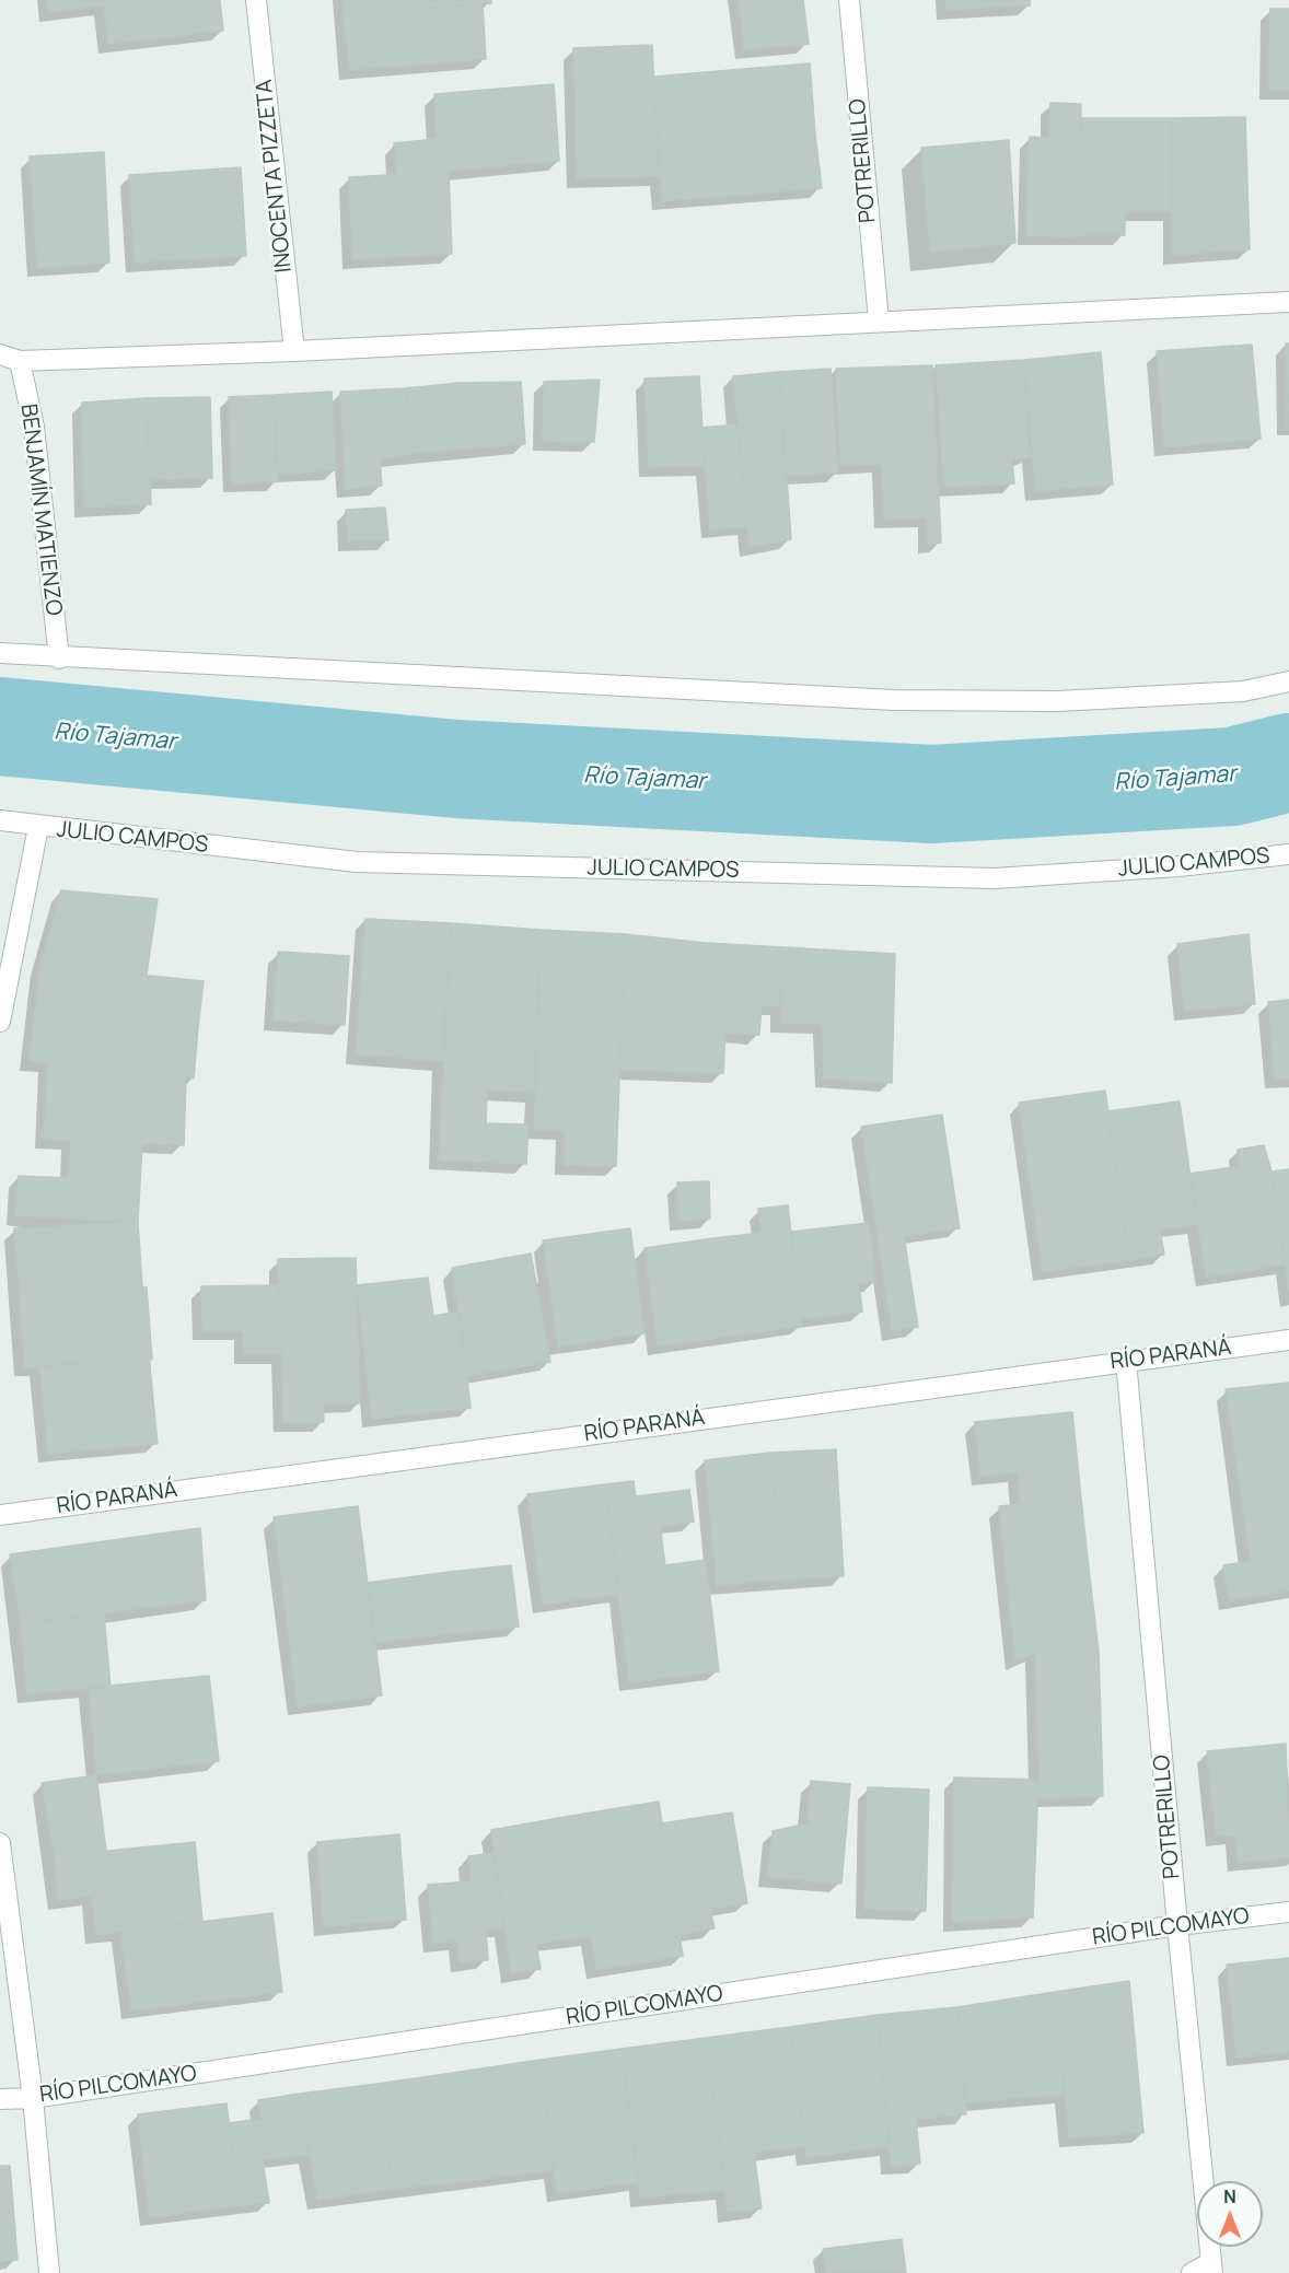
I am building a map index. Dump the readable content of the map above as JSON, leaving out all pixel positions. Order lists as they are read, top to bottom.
{
  "streets": {
    "street": [
      "POTRERILLO",
      "INOCENTA PIZZETA",
      "BENJAMÍN MATIENZO",
      "JULIO CAMPOS",
      "RÍO PARANÁ",
      "RÍO PILCOMAYO"
    ]
  },
  "crossings": [
    ["POTRERILLO", "RÍO PARANÁ"],
    ["POTRERILLO", "RÍO PILCOMAYO"]
  ],
  "water": ["Río Tajamar"],
  "north": "top"
}
